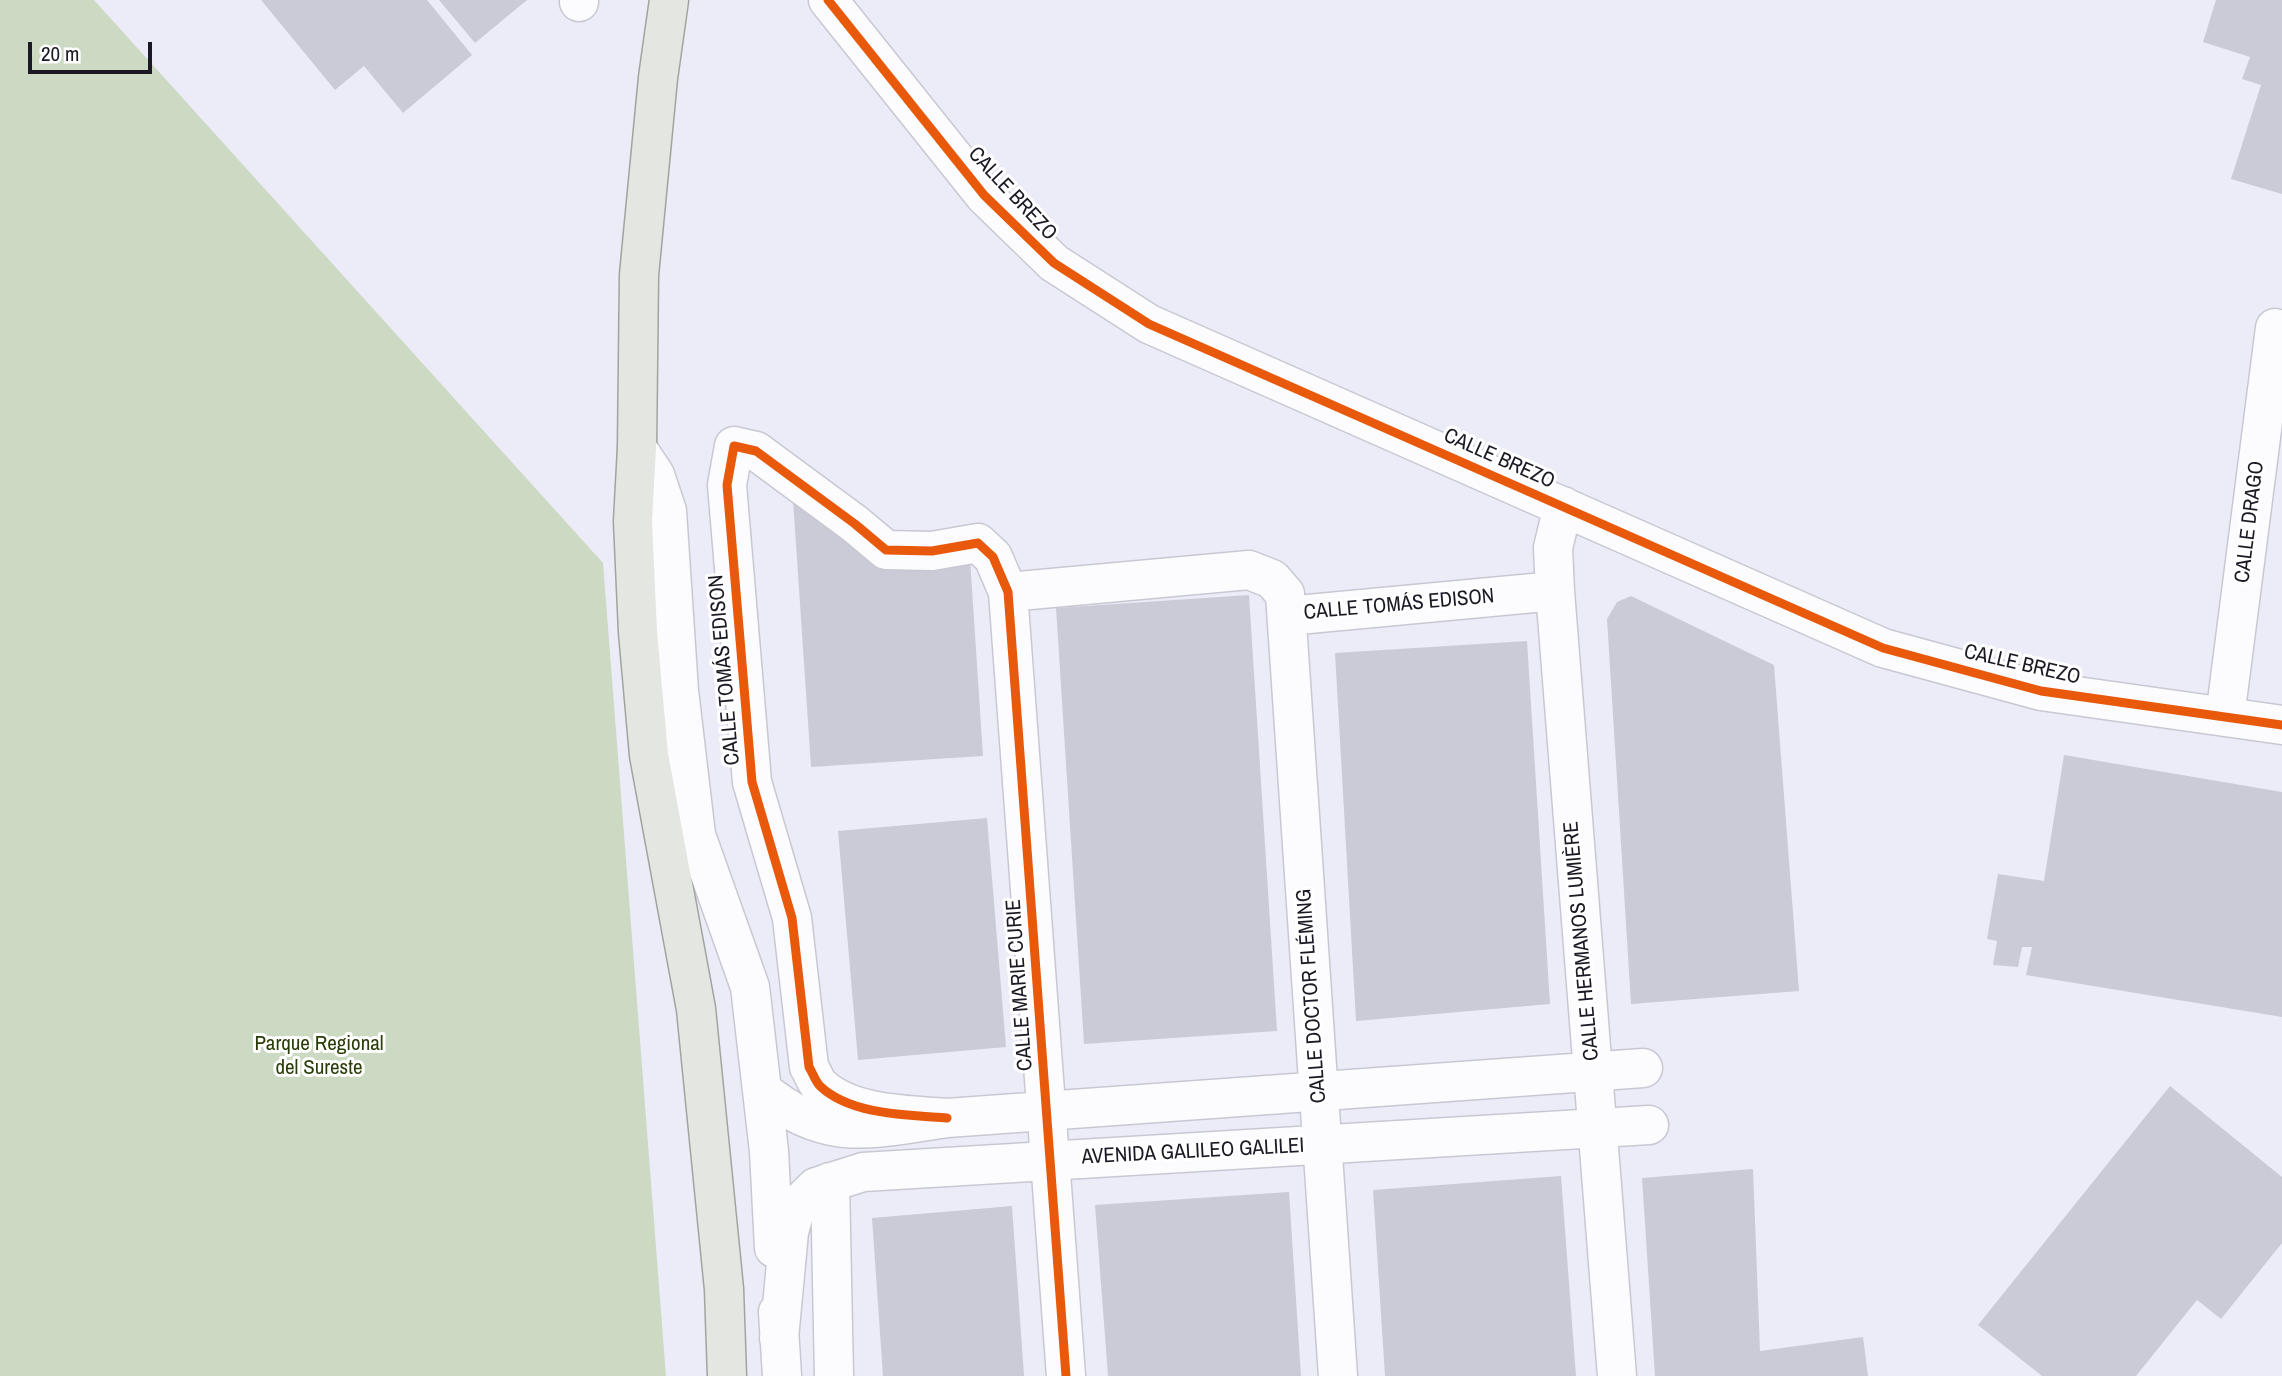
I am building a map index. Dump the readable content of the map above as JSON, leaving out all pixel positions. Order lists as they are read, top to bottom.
{
  "streets": {
    "street": [
      "CALLE BREZO",
      "CALLE DRAGO",
      "CALLE TOMÁS EDISON",
      "CALLE HERMANOS LUMIÈRE",
      "CALLE MARIE CURIE",
      "CALLE DOCTOR FLÉMING",
      "AVENIDA GALILEO GALILEI"
    ]
  },
  "crossings": [
    ["CALLE BREZO", "CALLE DRAGO"],
    ["CALLE BREZO", "CALLE HERMANOS LUMIÈRE"],
    ["CALLE TOMÁS EDISON", "CALLE HERMANOS LUMIÈRE"],
    ["CALLE TOMÁS EDISON", "CALLE MARIE CURIE"],
    ["CALLE TOMÁS EDISON", "CALLE DOCTOR FLÉMING"],
    ["CALLE HERMANOS LUMIÈRE", "AVENIDA GALILEO GALILEI"],
    ["CALLE MARIE CURIE", "AVENIDA GALILEO GALILEI"],
    ["CALLE DOCTOR FLÉMING", "AVENIDA GALILEO GALILEI"]
  ],
  "parks": ["Parque Regional del Sureste"],
  "scale_bar": "20 m"
}
